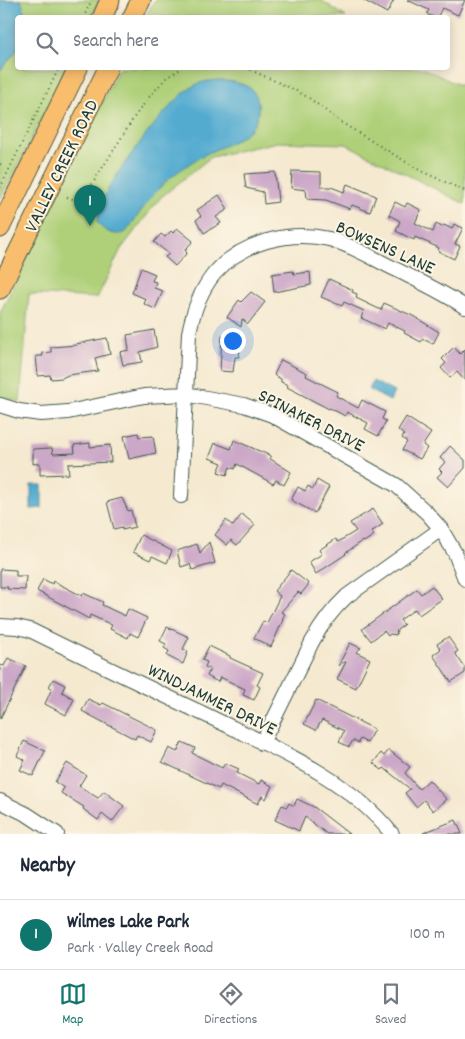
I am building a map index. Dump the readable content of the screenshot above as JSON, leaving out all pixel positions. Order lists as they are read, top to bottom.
{
  "streets": {
    "main road": ["VALLEY CREEK ROAD"],
    "street": ["BOWSENS LANE", "SPINAKER DRIVE", "WINDJAMMER DRIVE"]
  },
  "crossings": [
    ["BOWSENS LANE", "SPINAKER DRIVE"]
  ],
  "page": {
    "search": "Search here",
    "pins": "1",
    "heading": "Nearby",
    "list": [
      {
        "mark": "1",
        "name": "Wilmes Lake Park",
        "note": "Park · Valley Creek Road",
        "value": "100 m"
      }
    ],
    "nav": ["Map", "Directions", "Saved"]
  }
}
